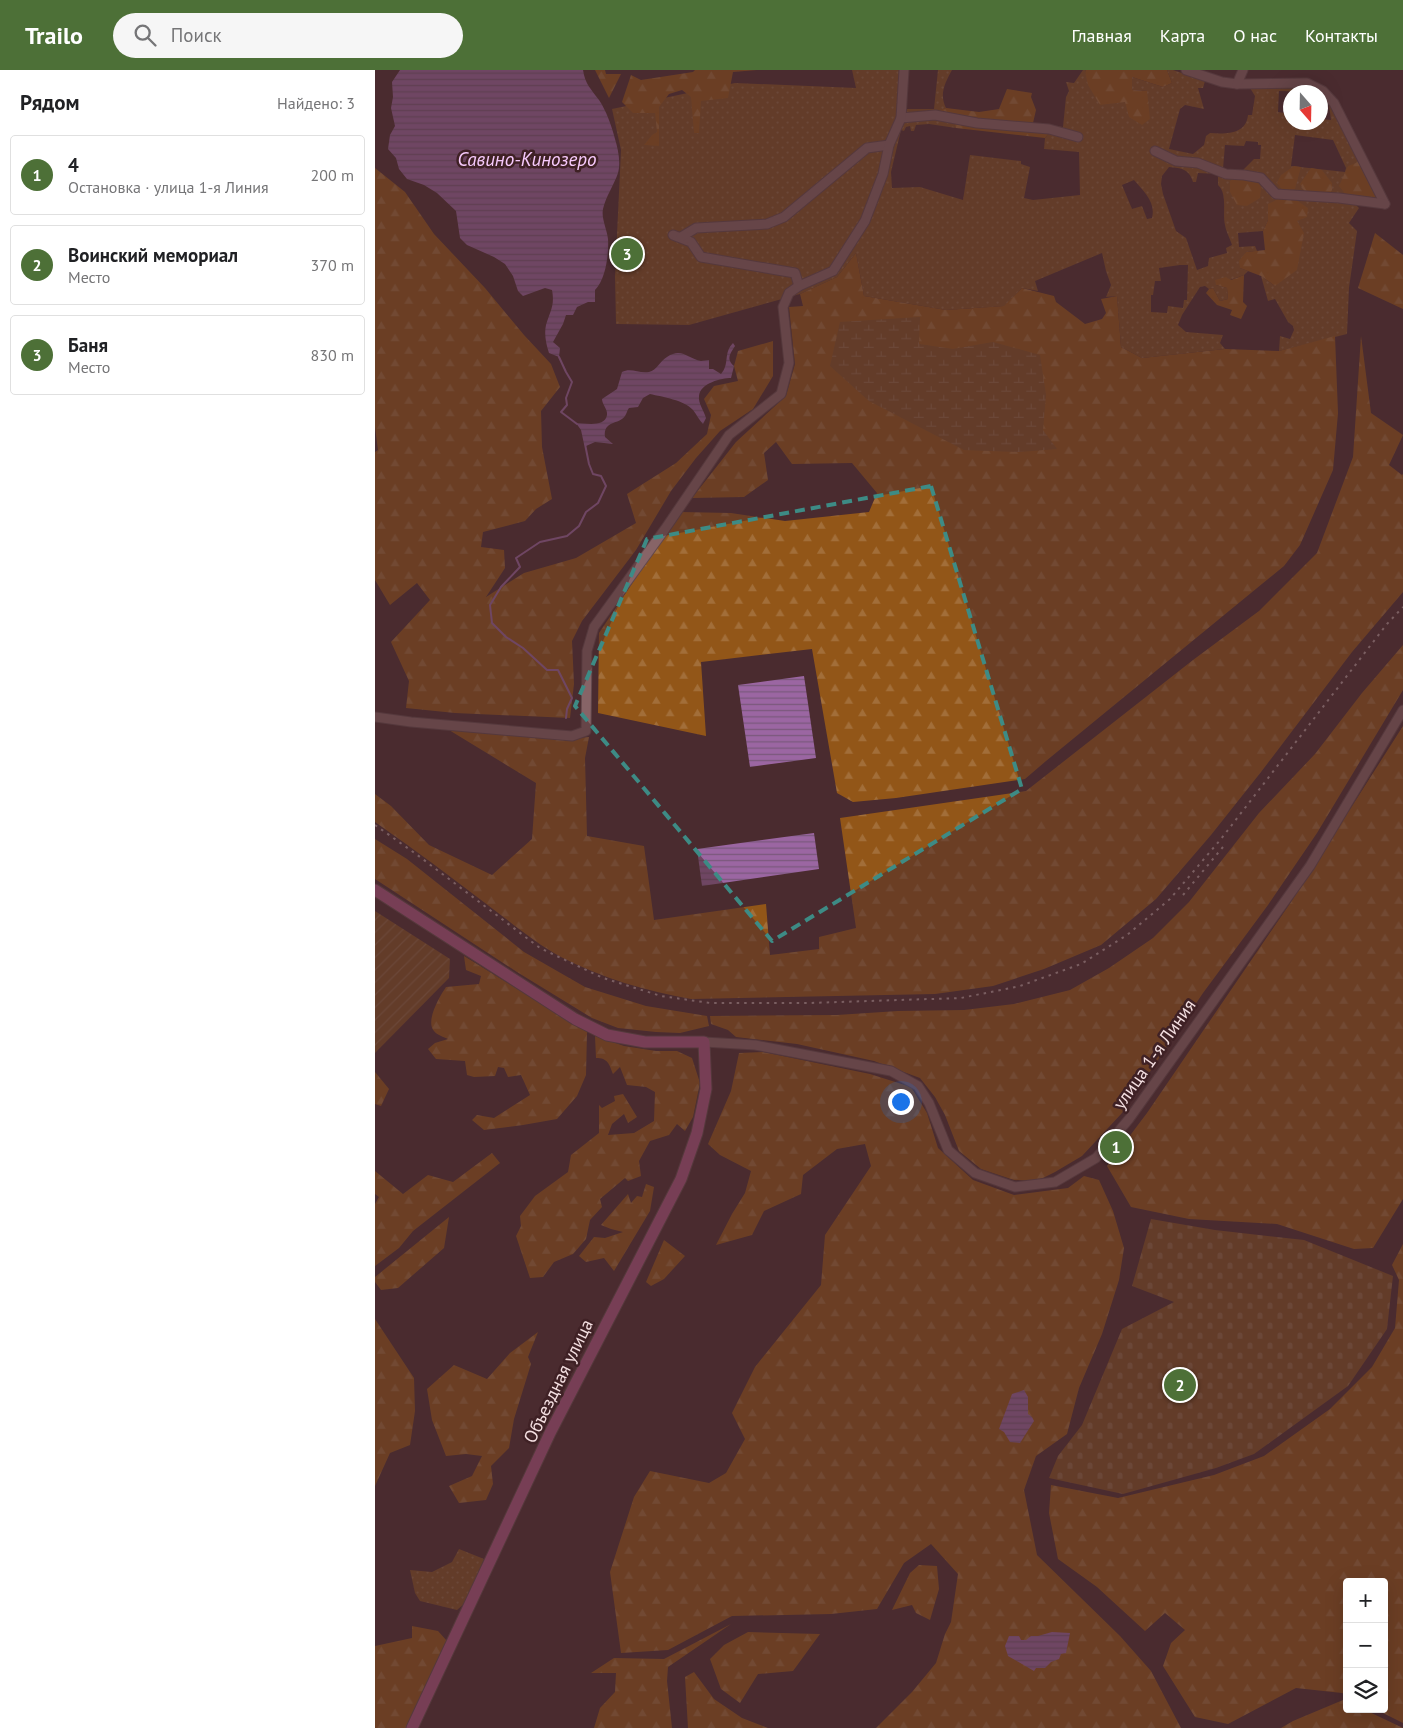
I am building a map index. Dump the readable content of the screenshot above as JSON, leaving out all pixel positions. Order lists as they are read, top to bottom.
{
  "streets": {
    "main road": ["Объездная улица"],
    "street": ["улица 1-я Линия"]
  },
  "crossings": [
    ["улица 1-я Линия", "Объездная улица"]
  ],
  "water": ["Савино-Кинозеро"],
  "north": "bottom",
  "page": {
    "header": "Trailo",
    "search": "Поиск",
    "nav": [
      "Главная",
      "Карта",
      "О нас",
      "Контакты"
    ],
    "heading": ["Рядом", "Найдено: 3"],
    "list": [
      {
        "mark": "1",
        "name": "4",
        "note": "Остановка · улица 1-я Линия",
        "value": "200 m"
      },
      {
        "mark": "2",
        "name": "Воинский мемориал",
        "note": "Место",
        "value": "370 m"
      },
      {
        "mark": "3",
        "name": "Баня",
        "note": "Место",
        "value": "830 m"
      }
    ],
    "pins": ["3", "1", "2"],
    "map_buttons": ["+", "−"]
  }
}
